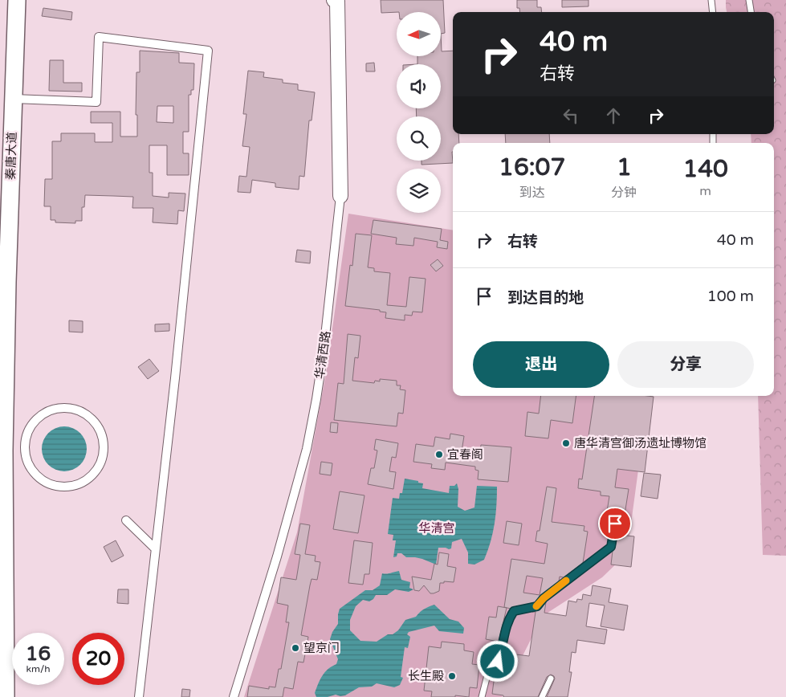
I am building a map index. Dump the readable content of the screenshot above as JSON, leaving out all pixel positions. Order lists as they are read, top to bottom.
{
  "streets": {
    "main road": ["秦唐大道"],
    "street": ["华清西路"]
  },
  "parks": ["华清宫"],
  "places": [
    "唐华清宫御汤遗址博物馆",
    "宜春阁",
    "望京门",
    "长生殿"
  ],
  "north": "left",
  "page": {
    "turn": ["40 m", "右转"],
    "eta": [
      "16:07",
      "到达",
      "1",
      "分钟",
      "140",
      "m"
    ],
    "list": [
      {
        "name": "右转",
        "value": "40 m"
      },
      {
        "name": "到达目的地",
        "value": "100 m"
      }
    ],
    "buttons": ["退出", "分享"],
    "speed": "16 km/h",
    "limit": "20"
  }
}
